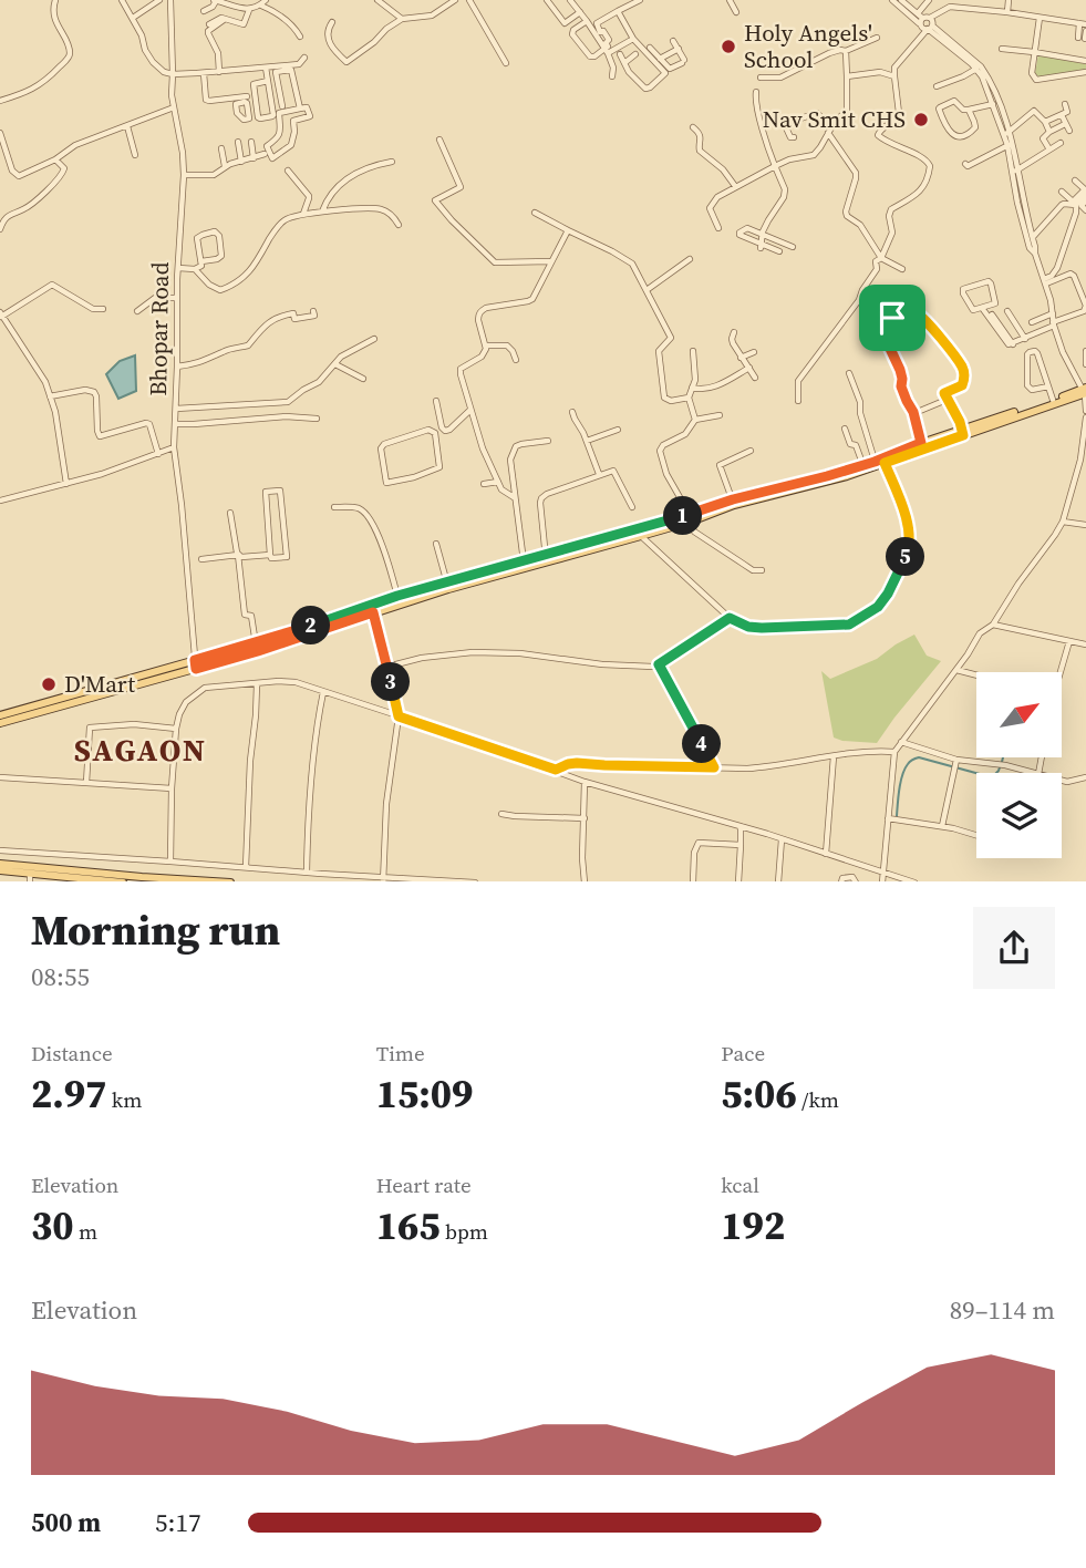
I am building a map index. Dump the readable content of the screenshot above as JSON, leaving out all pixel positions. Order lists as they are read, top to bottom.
{
  "streets": {
    "street": ["Bhopar Road"]
  },
  "districts": ["SAGAON"],
  "places": ["Holy Angels' School", "Nav Smit CHS", "D'Mart"],
  "north": "top right",
  "page": {
    "pins": [
      "1",
      "5",
      "2",
      "3",
      "4"
    ],
    "heading": ["Morning run", "08:55"],
    "stats": [
      ["Distance", "2.97 km"],
      ["Time", "15:09"],
      ["Pace", "5:06 /km"],
      ["Elevation", "30 m"],
      ["Heart rate", "165 bpm"],
      ["kcal", "192"]
    ],
    "chart": ["Elevation", "89–114 m"],
    "list": [
      {
        "name": "500 m",
        "note": "5:17"
      }
    ]
  }
}
